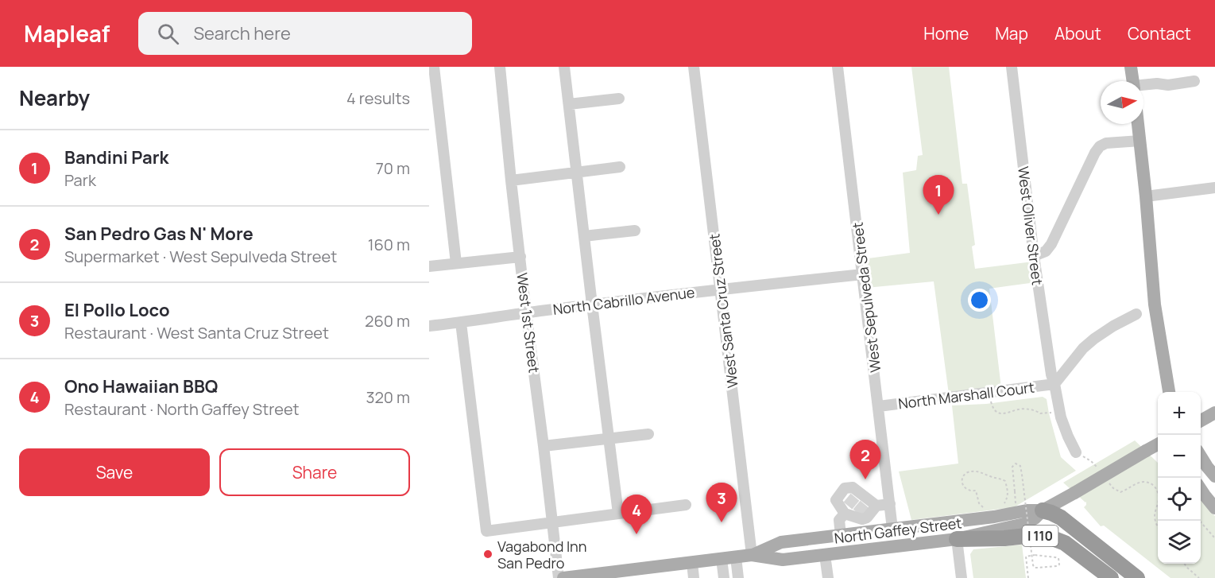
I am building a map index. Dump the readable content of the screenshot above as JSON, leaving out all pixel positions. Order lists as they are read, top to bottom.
{
  "streets": {
    "highway": ["I 110"],
    "main road": ["North Gaffey Street"],
    "street": [
      "West Oliver Street",
      "West Sepulveda Street",
      "North Cabrillo Avenue",
      "West Santa Cruz Street",
      "West 1st Street",
      "North Marshall Court"
    ]
  },
  "crossings": [
    ["West Oliver Street", "North Marshall Court"],
    ["West Sepulveda Street", "North Cabrillo Avenue"],
    ["West Sepulveda Street", "North Marshall Court"],
    ["West Sepulveda Street", "North Gaffey Street"],
    ["North Cabrillo Avenue", "West Santa Cruz Street"],
    ["North Cabrillo Avenue", "West 1st Street"],
    ["West Santa Cruz Street", "North Gaffey Street"],
    ["North Gaffey Street", "I 110"]
  ],
  "places": ["Vagabond Inn San Pedro"],
  "north": "right",
  "page": {
    "header": "Mapleaf",
    "search": "Search here",
    "nav": [
      "Home",
      "Map",
      "About",
      "Contact"
    ],
    "heading": ["Nearby", "4 results"],
    "list": [
      {
        "mark": "1",
        "name": "Bandini Park",
        "note": "Park",
        "value": "70 m"
      },
      {
        "mark": "2",
        "name": "San Pedro Gas N' More",
        "note": "Supermarket · West Sepulveda Street",
        "value": "160 m"
      },
      {
        "mark": "3",
        "name": "El Pollo Loco",
        "note": "Restaurant · West Santa Cruz Street",
        "value": "260 m"
      },
      {
        "mark": "4",
        "name": "Ono Hawaiian BBQ",
        "note": "Restaurant · North Gaffey Street",
        "value": "320 m"
      }
    ],
    "pins": [
      "1",
      "2",
      "3",
      "4"
    ],
    "map_buttons": ["+", "−"],
    "buttons": ["Save", "Share"]
  }
}
